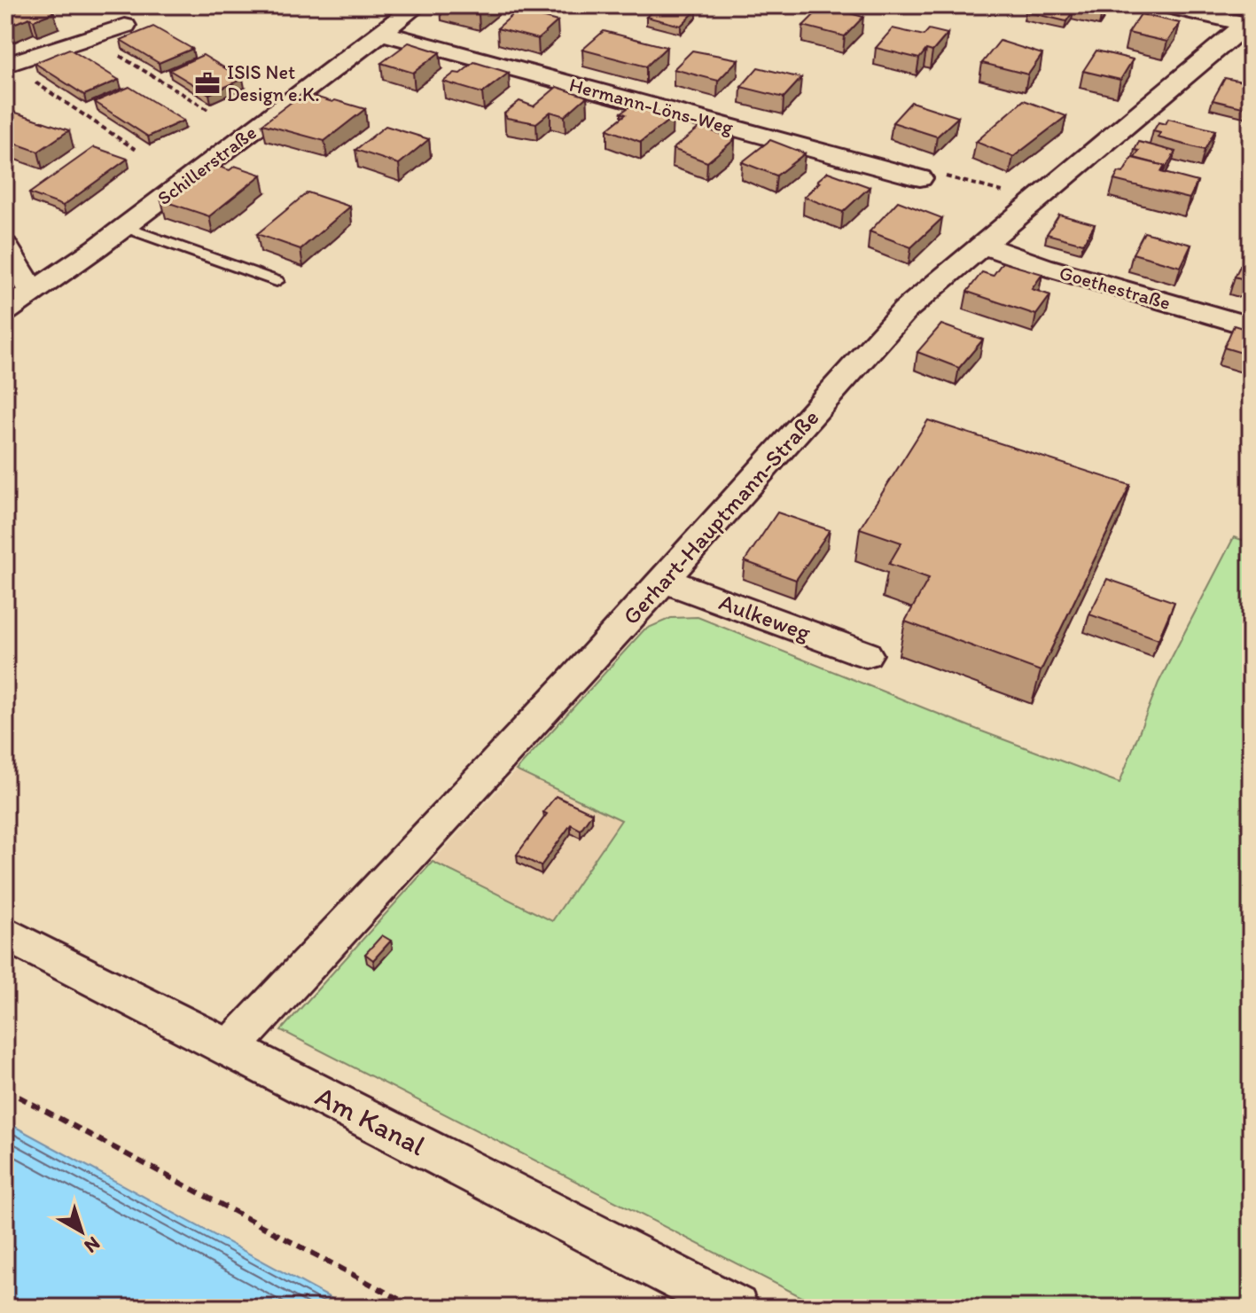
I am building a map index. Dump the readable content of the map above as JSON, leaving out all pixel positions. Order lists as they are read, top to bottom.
{
  "streets": {
    "street": [
      "Hermann-Löns-Weg",
      "Schillerstraße",
      "Goethestraße",
      "Gerhart-Hauptmann-Straße",
      "Aulkeweg",
      "Am Kanal"
    ]
  },
  "crossings": [
    ["Hermann-Löns-Weg", "Schillerstraße"],
    ["Goethestraße", "Gerhart-Hauptmann-Straße"],
    ["Gerhart-Hauptmann-Straße", "Aulkeweg"],
    ["Gerhart-Hauptmann-Straße", "Am Kanal"]
  ],
  "places": {
    "office": ["ISIS Net Design e.K."]
  },
  "north": "bottom right"
}
